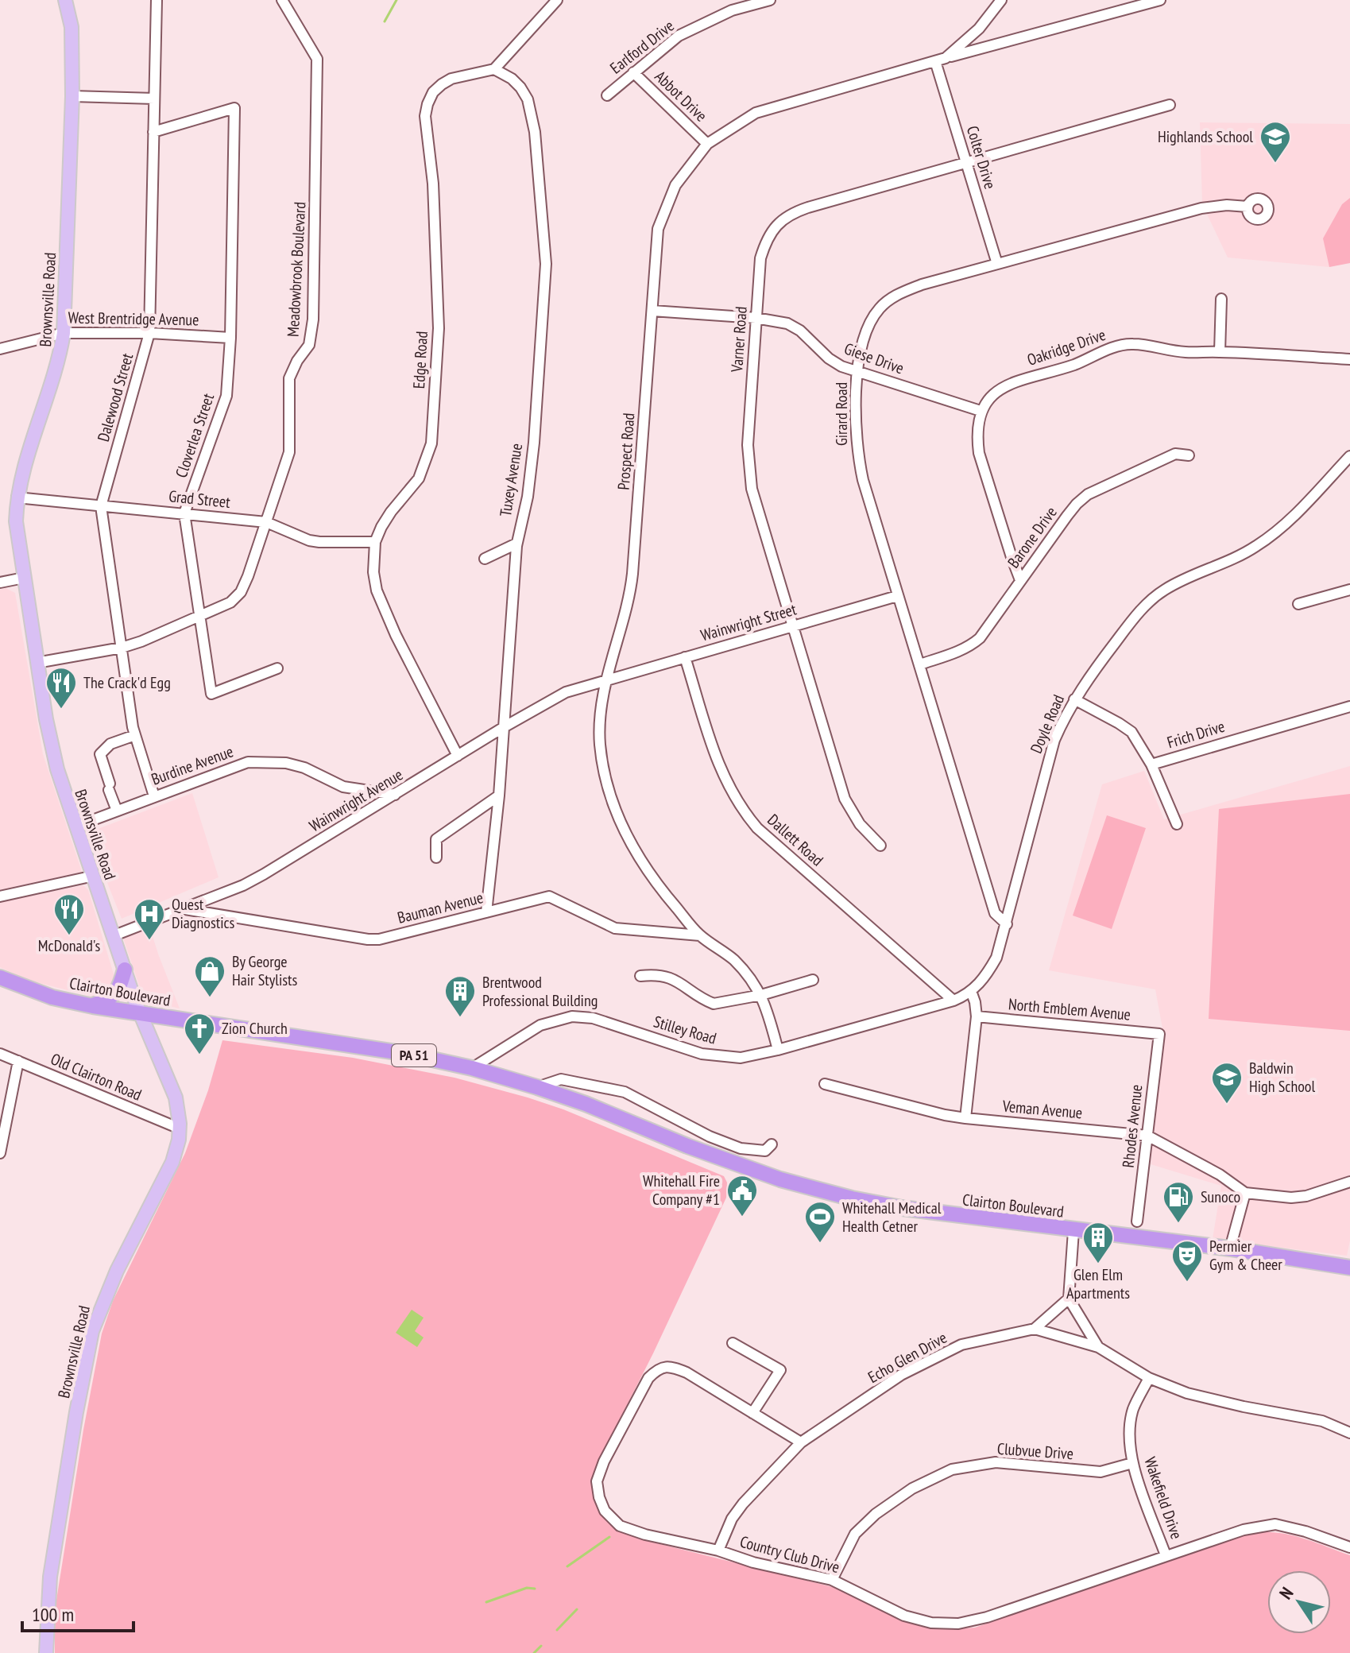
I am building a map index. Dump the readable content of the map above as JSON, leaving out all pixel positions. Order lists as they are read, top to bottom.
{
  "streets": {
    "highway": ["Clairton Boulevard", "PA 51"],
    "main road": ["Brownsville Road"],
    "street": [
      "Earlford Drive",
      "Abbot Drive",
      "Colter Drive",
      "Meadowbrook Boulevard",
      "West Brentridge Avenue",
      "Varner Road",
      "Oakridge Drive",
      "Giese Drive",
      "Edge Road",
      "Dalewood Street",
      "Girard Road",
      "Cloverlea Street",
      "Prospect Road",
      "Tuxey Avenue",
      "Grad Street",
      "Barone Drive",
      "Wainwright Street",
      "Doyle Road",
      "Frich Drive",
      "Burdine Avenue",
      "Wainwright Avenue",
      "Dallett Road",
      "Bauman Avenue",
      "North Emblem Avenue",
      "Stilley Road",
      "Old Clairton Road",
      "Veman Avenue",
      "Rhodes Avenue",
      "Echo Glen Drive",
      "Clubvue Drive",
      "Wakefield Drive",
      "Country Club Drive"
    ]
  },
  "crossings": [
    ["Earlford Drive", "Abbot Drive"],
    ["Abbot Drive", "Prospect Road"],
    ["Colter Drive", "Varner Road"],
    ["Colter Drive", "Girard Road"],
    ["Colter Drive", "Prospect Road"],
    ["Meadowbrook Boulevard", "Brownsville Road"],
    ["Meadowbrook Boulevard", "Dalewood Street"],
    ["Meadowbrook Boulevard", "Cloverlea Street"],
    ["Meadowbrook Boulevard", "Grad Street"],
    ["Brownsville Road", "West Brentridge Avenue"],
    ["Brownsville Road", "Grad Street"],
    ["Brownsville Road", "Burdine Avenue"],
    ["Brownsville Road", "Wainwright Avenue"],
    ["Brownsville Road", "Clairton Boulevard"],
    ["Brownsville Road", "Old Clairton Road"],
    ["West Brentridge Avenue", "Dalewood Street"],
    ["West Brentridge Avenue", "Cloverlea Street"],
    ["Varner Road", "Giese Drive"],
    ["Varner Road", "Wainwright Street"],
    ["Oakridge Drive", "Giese Drive"],
    ["Giese Drive", "Girard Road"],
    ["Giese Drive", "Prospect Road"],
    ["Edge Road", "Tuxey Avenue"],
    ["Edge Road", "Grad Street"],
    ["Edge Road", "Wainwright Avenue"],
    ["Dalewood Street", "Cloverlea Street"],
    ["Dalewood Street", "Grad Street"],
    ["Dalewood Street", "Burdine Avenue"],
    ["Girard Road", "Barone Drive"],
    ["Girard Road", "Wainwright Street"],
    ["Girard Road", "Doyle Road"],
    ["Cloverlea Street", "Grad Street"],
    ["Prospect Road", "Wainwright Street"],
    ["Prospect Road", "Wainwright Avenue"],
    ["Prospect Road", "Bauman Avenue"],
    ["Prospect Road", "Stilley Road"],
    ["Tuxey Avenue", "Wainwright Avenue"],
    ["Tuxey Avenue", "Bauman Avenue"],
    ["Wainwright Street", "Wainwright Avenue"],
    ["Wainwright Street", "Dallett Road"],
    ["Doyle Road", "Frich Drive"],
    ["Doyle Road", "Stilley Road"],
    ["Burdine Avenue", "Wainwright Avenue"],
    ["Wainwright Avenue", "Bauman Avenue"],
    ["Dallett Road", "Stilley Road"],
    ["Clairton Boulevard", "Stilley Road"],
    ["North Emblem Avenue", "Rhodes Avenue"],
    ["Veman Avenue", "Rhodes Avenue"],
    ["Echo Glen Drive", "Wakefield Drive"],
    ["Echo Glen Drive", "Country Club Drive"],
    ["Clubvue Drive", "Wakefield Drive"],
    ["Clubvue Drive", "Country Club Drive"],
    ["Wakefield Drive", "Country Club Drive"]
  ],
  "places": {
    "school or university": ["Highlands School", "Baldwin High School"],
    "restaurant": ["The Crack'd Egg", "McDonald's"],
    "hospital": ["Quest Diagnostics"],
    "shop": ["By George Hair Stylists"],
    "building": ["Brentwood Professional Building", "Glen Elm Apartments"],
    "church": ["Zion Church"],
    "public building": ["Whitehall Fire Company #1"],
    "fuel station": ["Sunoco"],
    "sports": ["Whitehall Medical Health Cetner"],
    "theatre": ["Permier Gym & Cheer"]
  },
  "scale_bar": "100 m",
  "north": "top left"
}
